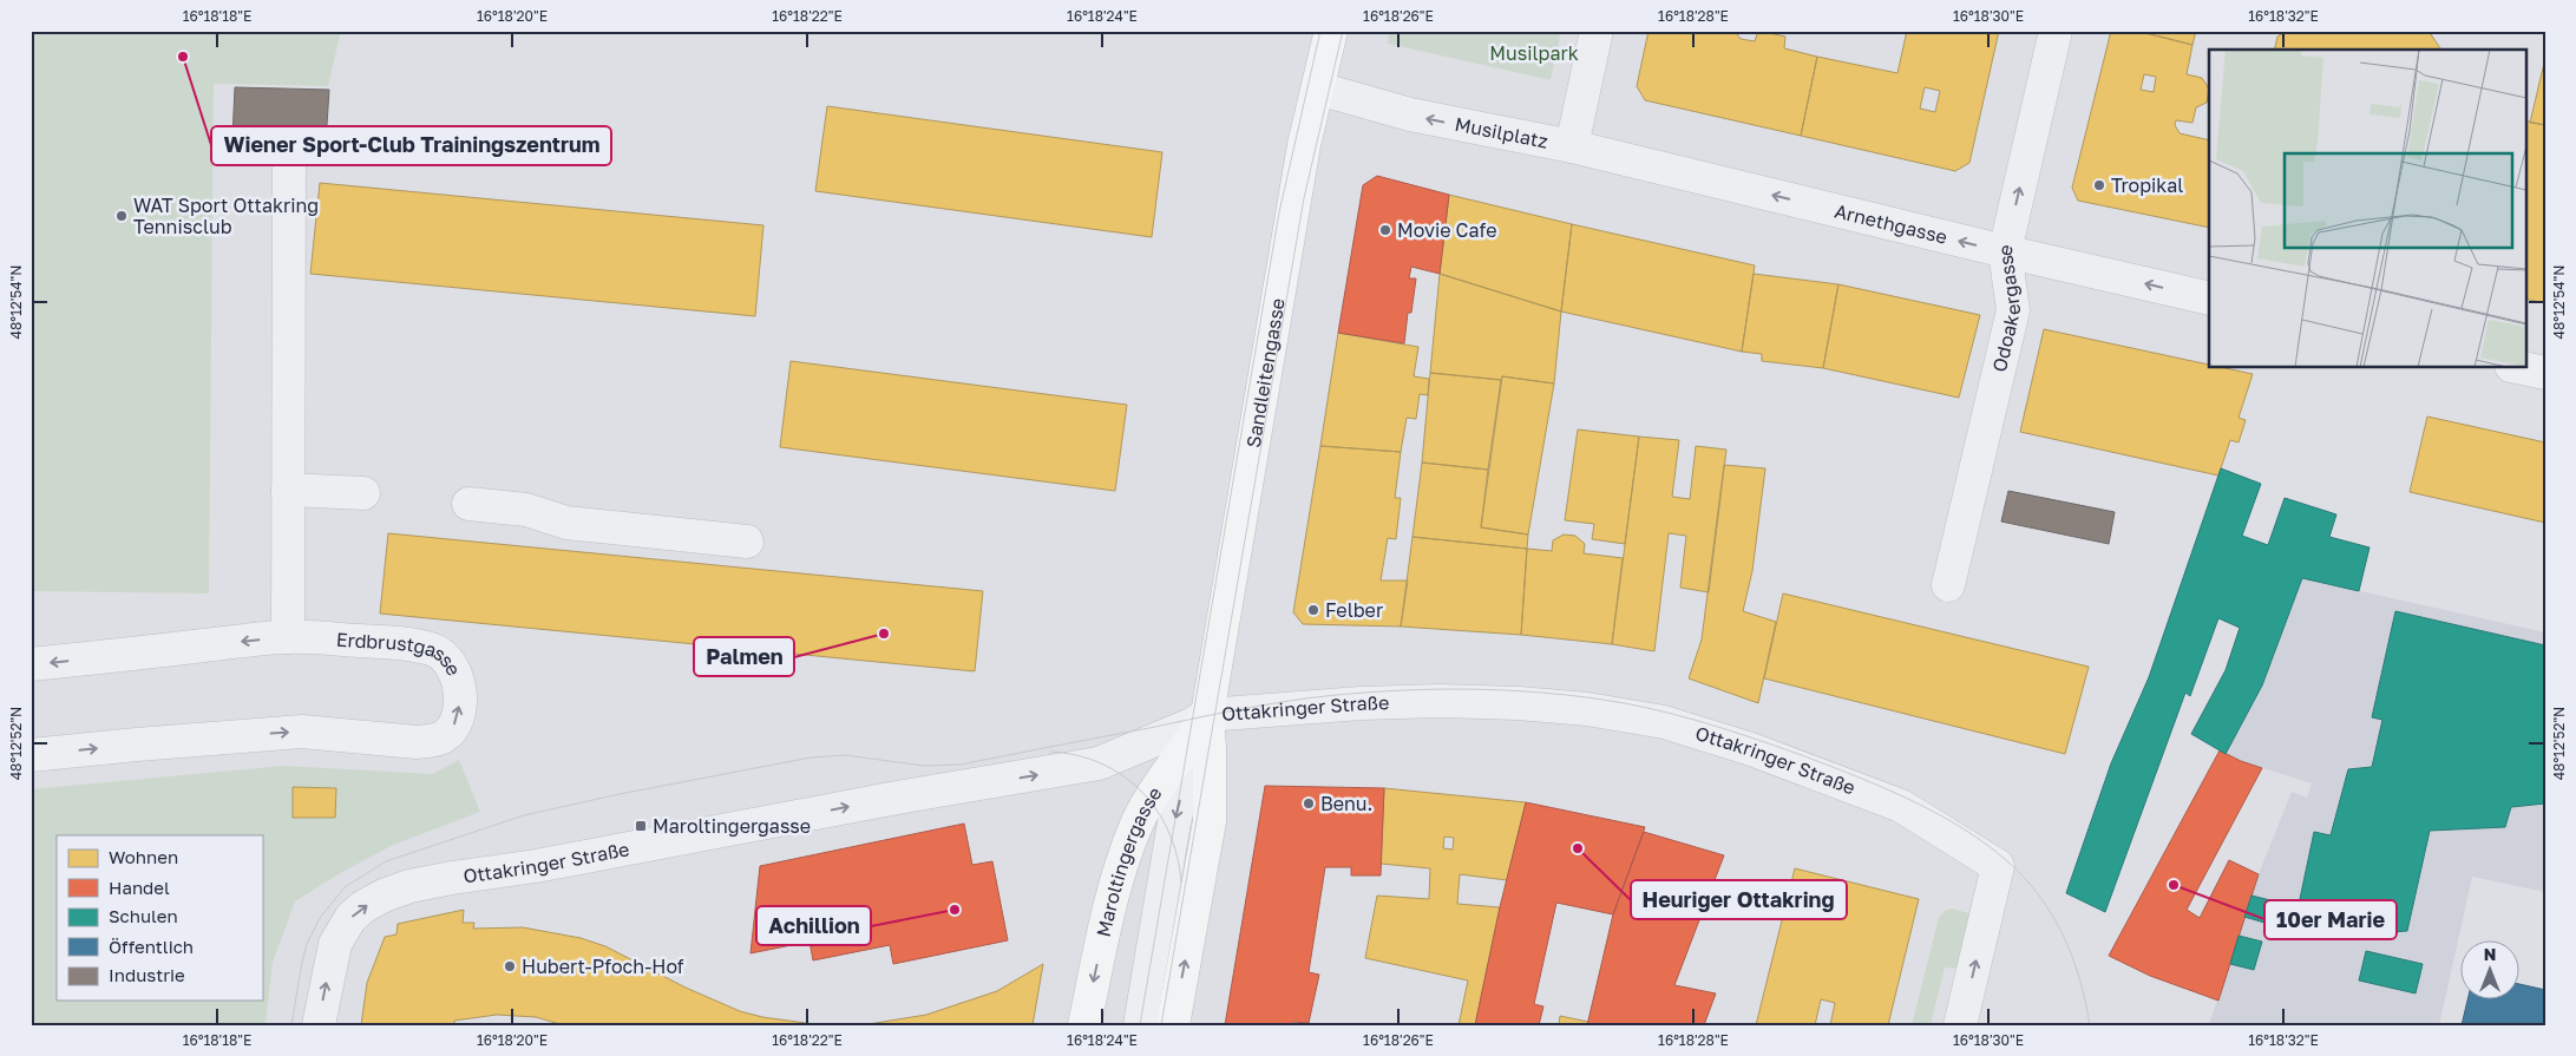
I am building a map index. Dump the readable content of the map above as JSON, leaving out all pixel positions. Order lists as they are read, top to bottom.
{
  "streets": {
    "main road": ["Sandleitengasse", "Maroltingergasse"],
    "street": [
      "Musilplatz",
      "Arnethgasse",
      "Odoakergasse",
      "Erdbrustgasse",
      "Ottakringer Straße"
    ]
  },
  "crossings": [
    ["Musilplatz", "Arnethgasse"],
    ["Musilplatz", "Sandleitengasse"],
    ["Arnethgasse", "Odoakergasse"],
    ["Sandleitengasse", "Ottakringer Straße"],
    ["Sandleitengasse", "Maroltingergasse"],
    ["Ottakringer Straße", "Maroltingergasse"]
  ],
  "one_way": ["Musilplatz", "Arnethgasse", "Odoakergasse"],
  "parks": ["Musilpark"],
  "places": {
    "other": [
      "Wiener Sport-Club Trainingszentrum",
      "Tropikal",
      "WAT Sport Ottakring Tennisclub",
      "Movie Cafe",
      "Felber",
      "Palmen",
      "Benu.",
      "Heuriger Ottakring",
      "10er Marie",
      "Achillion",
      "Hubert-Pfoch-Hof"
    ],
    "transit": ["Maroltingergasse"]
  },
  "legend": [
    "Wohnen",
    "Handel",
    "Schulen",
    "Öffentlich",
    "Industrie"
  ],
  "north": "top",
  "coordinates": [
    "16°18'18\"E",
    "16°18'20\"E",
    "16°18'22\"E",
    "16°18'24\"E",
    "16°18'26\"E",
    "16°18'28\"E",
    "16°18'30\"E",
    "16°18'32\"E",
    "48°12'54\"N",
    "48°12'52\"N"
  ]
}
